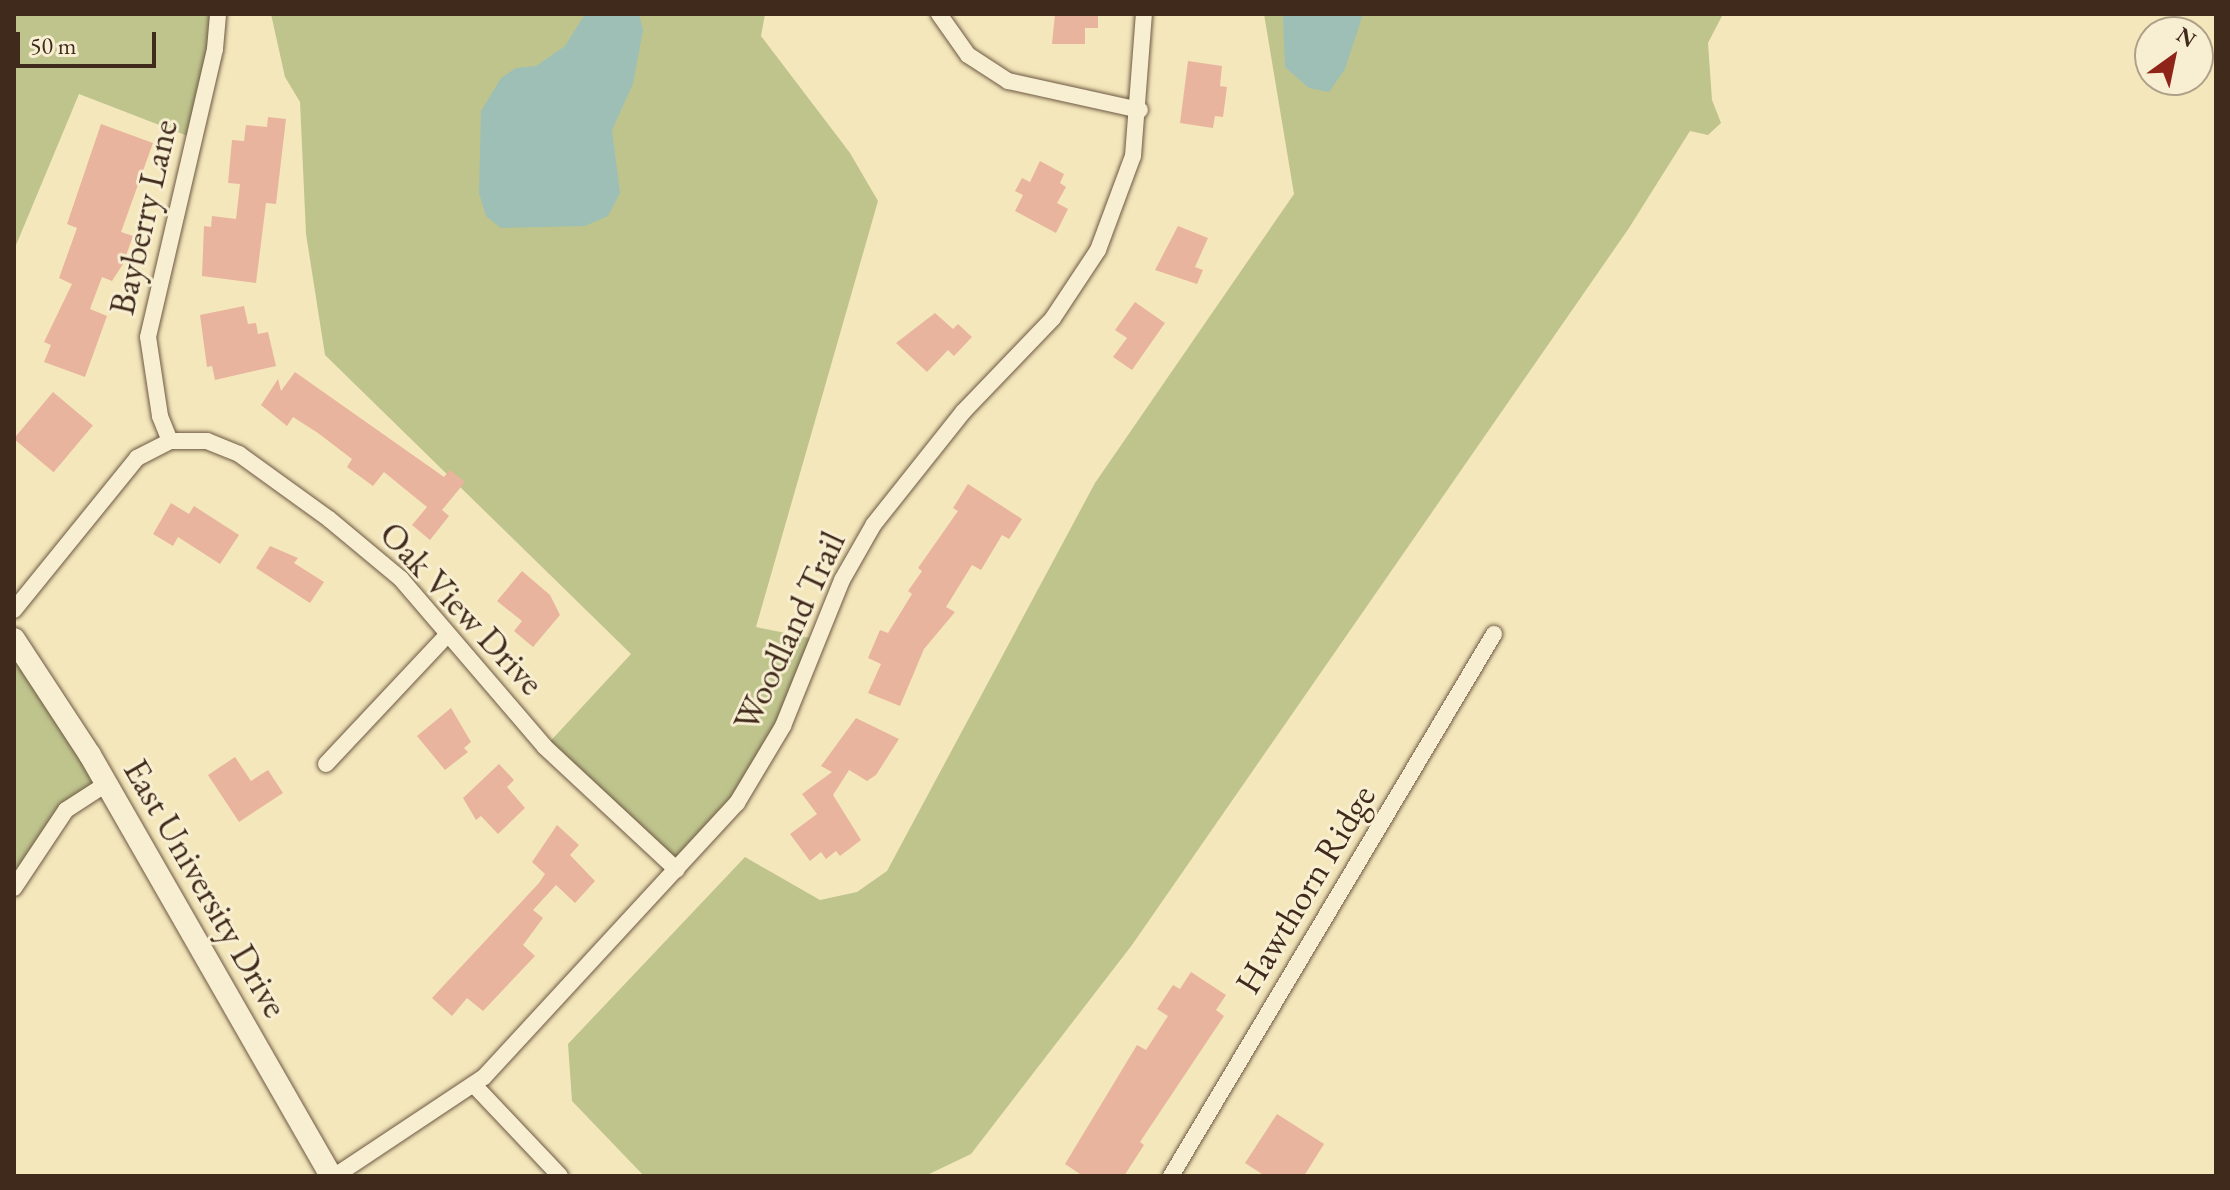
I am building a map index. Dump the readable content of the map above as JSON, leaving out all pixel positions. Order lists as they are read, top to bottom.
{
  "streets": {
    "main road": ["East University Drive"],
    "street": [
      "Bayberry Lane",
      "Oak View Drive",
      "Woodland Trail",
      "Hawthorn Ridge"
    ]
  },
  "crossings": [
    ["Bayberry Lane", "Oak View Drive"],
    ["Oak View Drive", "Woodland Trail"],
    ["Woodland Trail", "East University Drive"]
  ],
  "scale_bar": "50 m",
  "north": "top right"
}
